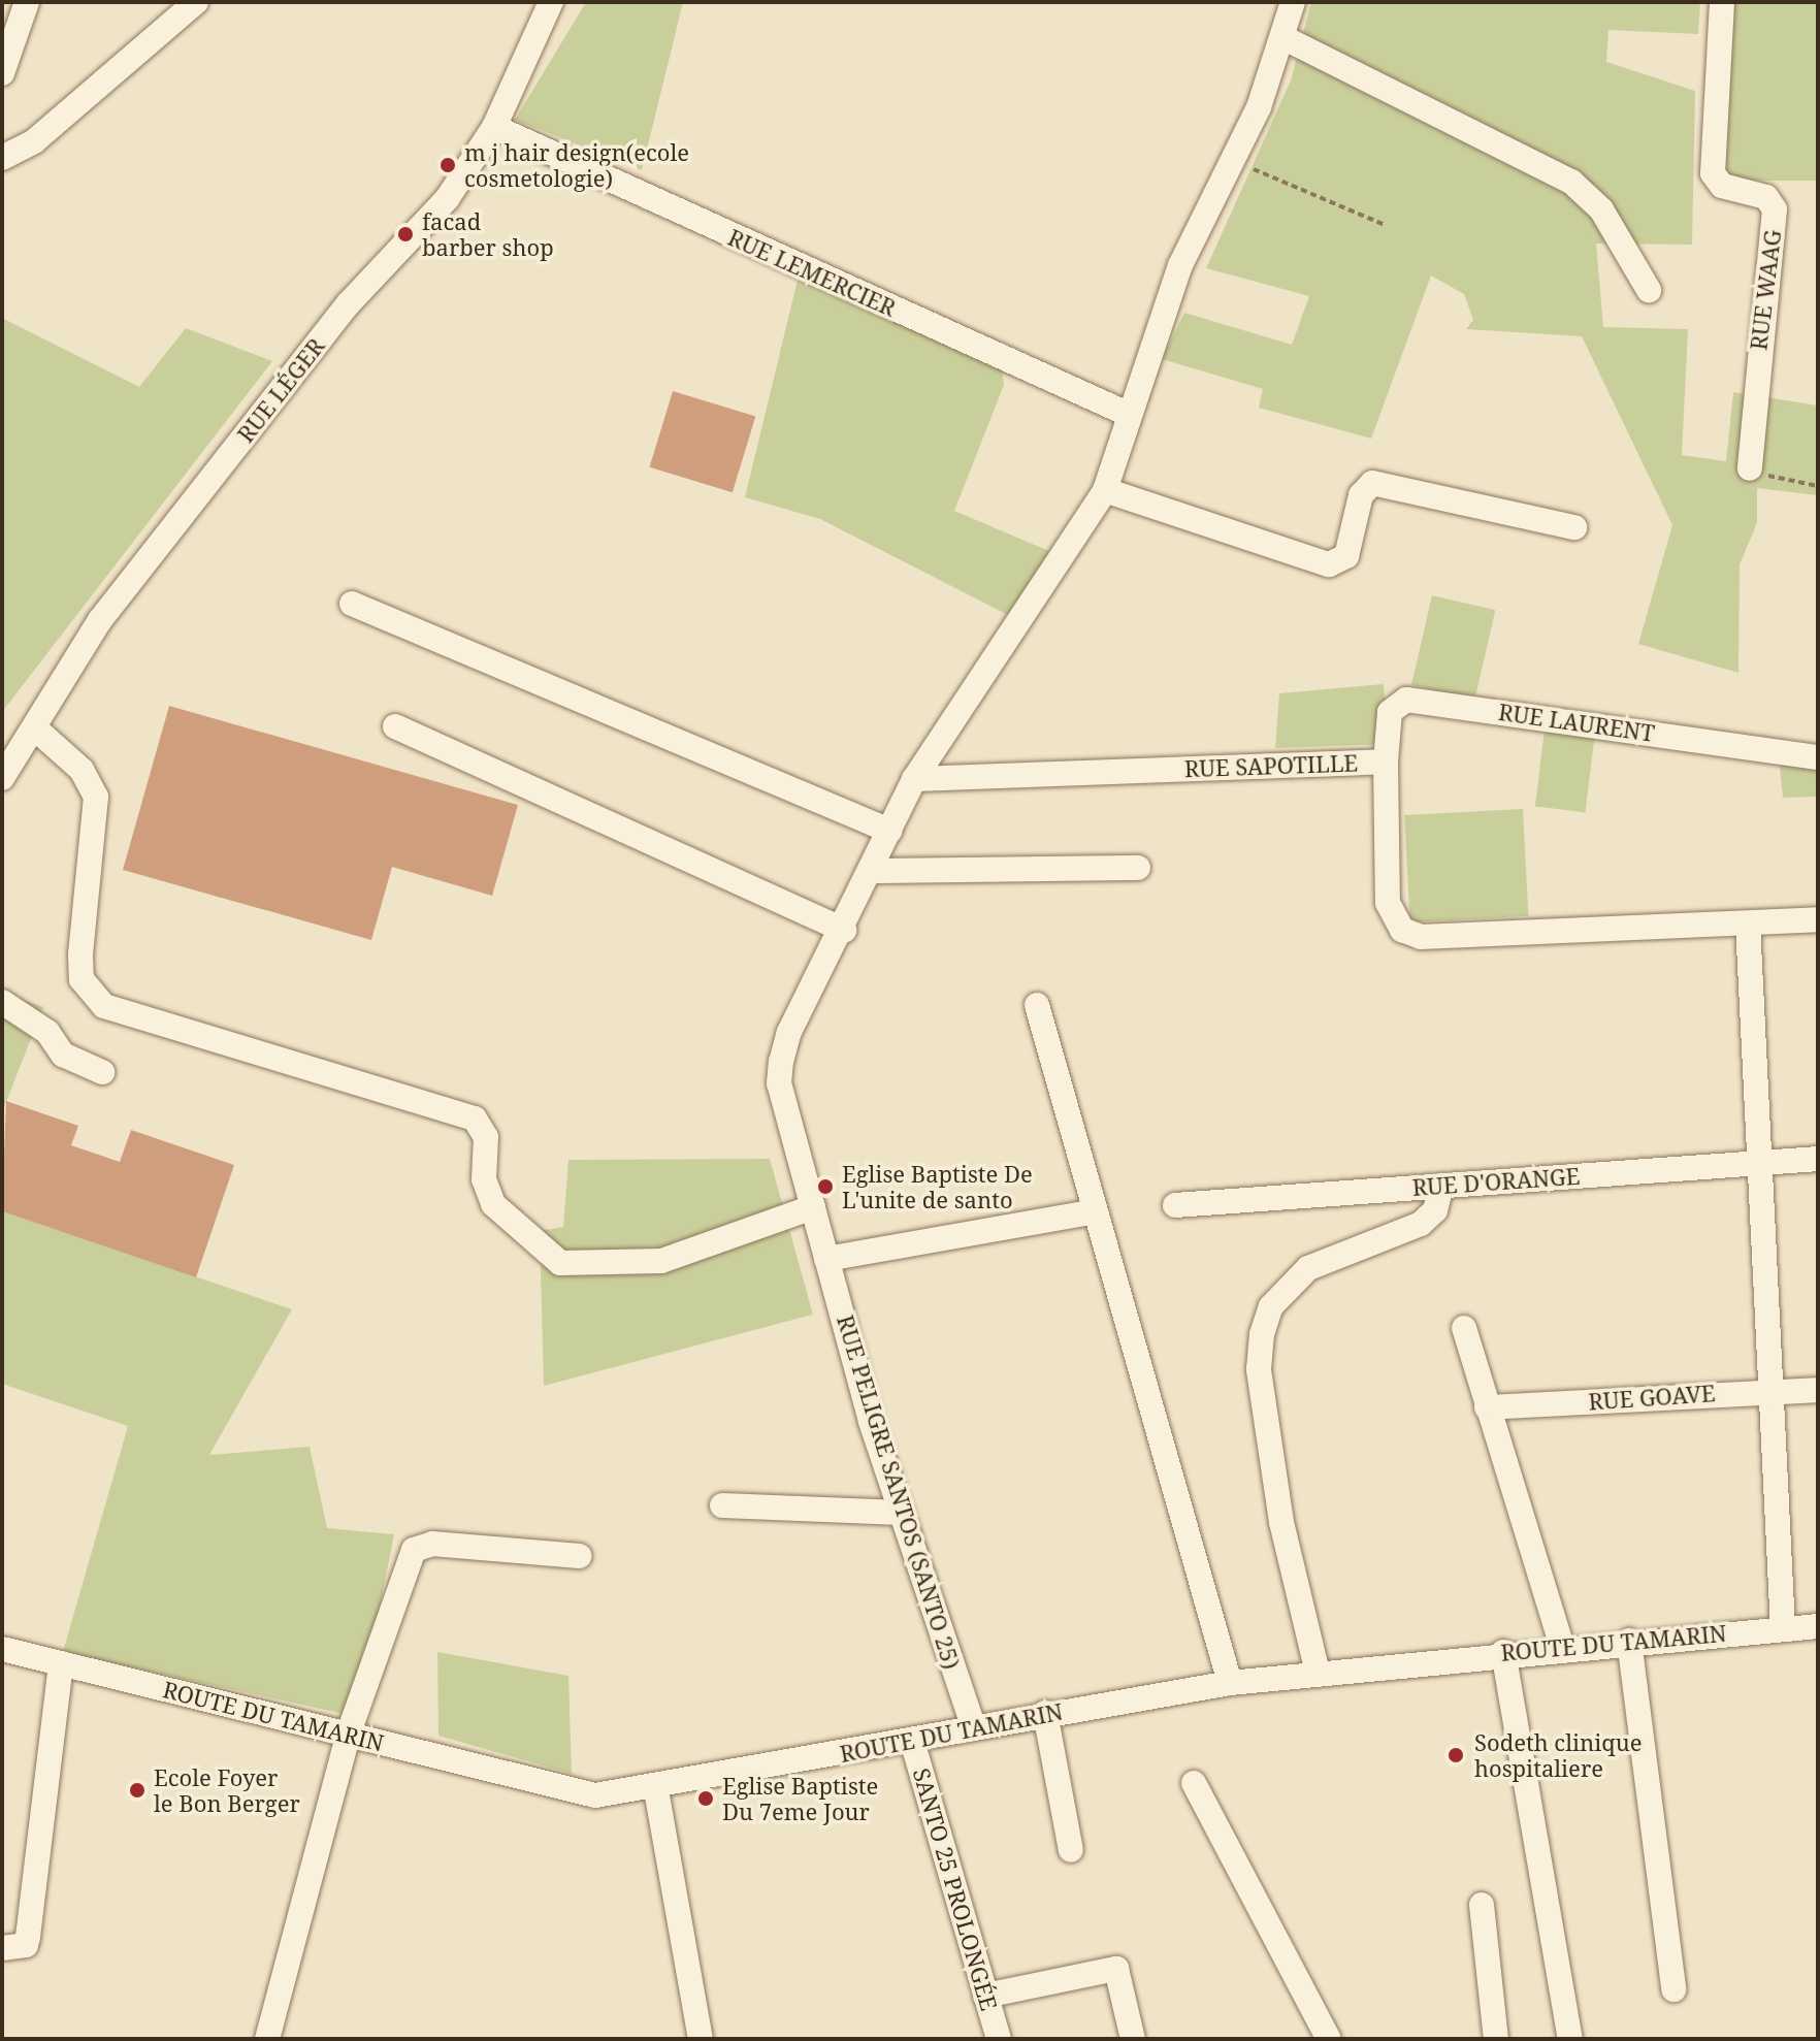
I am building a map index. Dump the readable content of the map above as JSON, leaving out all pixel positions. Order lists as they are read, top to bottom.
{
  "streets": {
    "street": [
      "RUE LEMERCIER",
      "RUE WAAG",
      "RUE LÉGER",
      "RUE LAURENT",
      "RUE SAPOTILLE",
      "RUE D'ORANGE",
      "RUE GOAVE",
      "RUE PELIGRE SANTOS (SANTO 25)",
      "ROUTE DU TAMARIN",
      "SANTO 25 PROLONGÉE"
    ]
  },
  "crossings": [
    ["RUE LEMERCIER", "RUE LÉGER"],
    ["RUE LEMERCIER", "RUE PELIGRE SANTOS (SANTO 25)"],
    ["RUE LAURENT", "RUE SAPOTILLE"],
    ["RUE SAPOTILLE", "RUE PELIGRE SANTOS (SANTO 25)"],
    ["RUE PELIGRE SANTOS (SANTO 25)", "ROUTE DU TAMARIN"],
    ["ROUTE DU TAMARIN", "SANTO 25 PROLONGÉE"]
  ],
  "places": [
    "m j hair design(ecole cosmetologie)",
    "facad barber shop",
    "Eglise Baptiste De L'unite de santo",
    "Sodeth clinique hospitaliere",
    "Ecole Foyer le Bon Berger",
    "Eglise Baptiste Du 7eme Jour"
  ]
}
